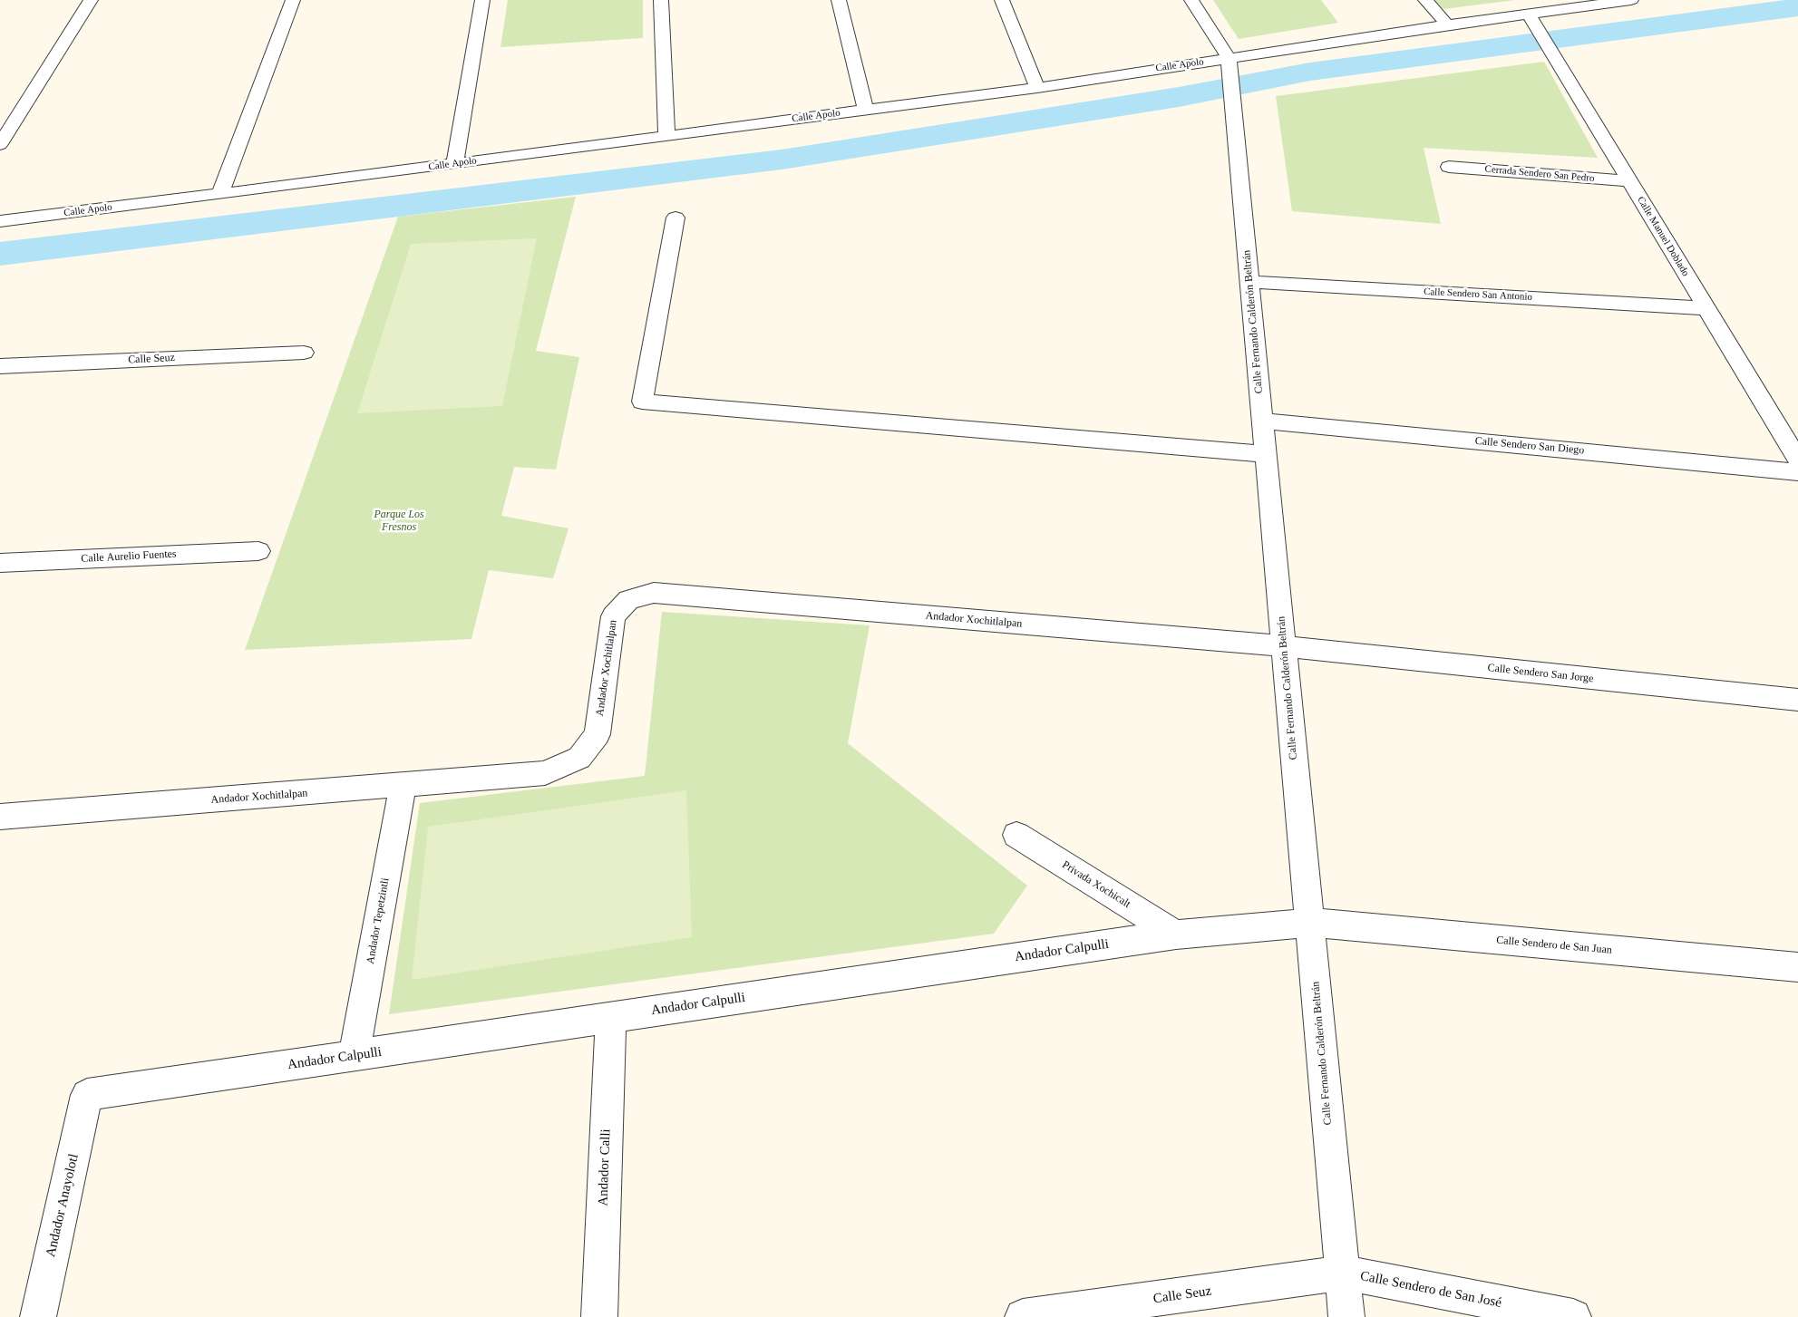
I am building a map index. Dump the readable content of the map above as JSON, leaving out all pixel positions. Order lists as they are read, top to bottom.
{
  "streets": {
    "street": [
      "Calle Apolo",
      "Cerrada Sendero San Pedro",
      "Calle Manuel Doblado",
      "Calle Sendero San Antonio",
      "Calle Fernando Calderón Beltrán",
      "Calle Seuz",
      "Calle Sendero San Diego",
      "Calle Aurelio Fuentes",
      "Andador Xochitlalpan",
      "Calle Sendero San Jorge",
      "Privada Xochicalt",
      "Andador Tepetzintli",
      "Calle Sendero de San Juan",
      "Andador Calpulli",
      "Andador Calli",
      "Andador Anayolotl",
      "Calle Sendero de San José"
    ]
  },
  "crossings": [
    ["Calle Apolo", "Calle Manuel Doblado"],
    ["Calle Apolo", "Calle Fernando Calderón Beltrán"],
    ["Cerrada Sendero San Pedro", "Calle Manuel Doblado"],
    ["Calle Manuel Doblado", "Calle Sendero San Antonio"],
    ["Calle Sendero San Antonio", "Calle Fernando Calderón Beltrán"],
    ["Calle Fernando Calderón Beltrán", "Calle Seuz"],
    ["Calle Fernando Calderón Beltrán", "Calle Sendero San Diego"],
    ["Calle Fernando Calderón Beltrán", "Andador Xochitlalpan"],
    ["Calle Fernando Calderón Beltrán", "Calle Sendero San Jorge"],
    ["Calle Fernando Calderón Beltrán", "Calle Sendero de San Juan"],
    ["Calle Fernando Calderón Beltrán", "Andador Calpulli"],
    ["Calle Fernando Calderón Beltrán", "Calle Sendero de San José"],
    ["Calle Seuz", "Calle Sendero de San José"],
    ["Andador Xochitlalpan", "Calle Sendero San Jorge"],
    ["Andador Xochitlalpan", "Andador Tepetzintli"],
    ["Privada Xochicalt", "Andador Calpulli"],
    ["Andador Tepetzintli", "Andador Calpulli"],
    ["Calle Sendero de San Juan", "Andador Calpulli"],
    ["Andador Calpulli", "Andador Calli"],
    ["Andador Calpulli", "Andador Anayolotl"]
  ],
  "parks": ["Parque Los Fresnos"]
}
